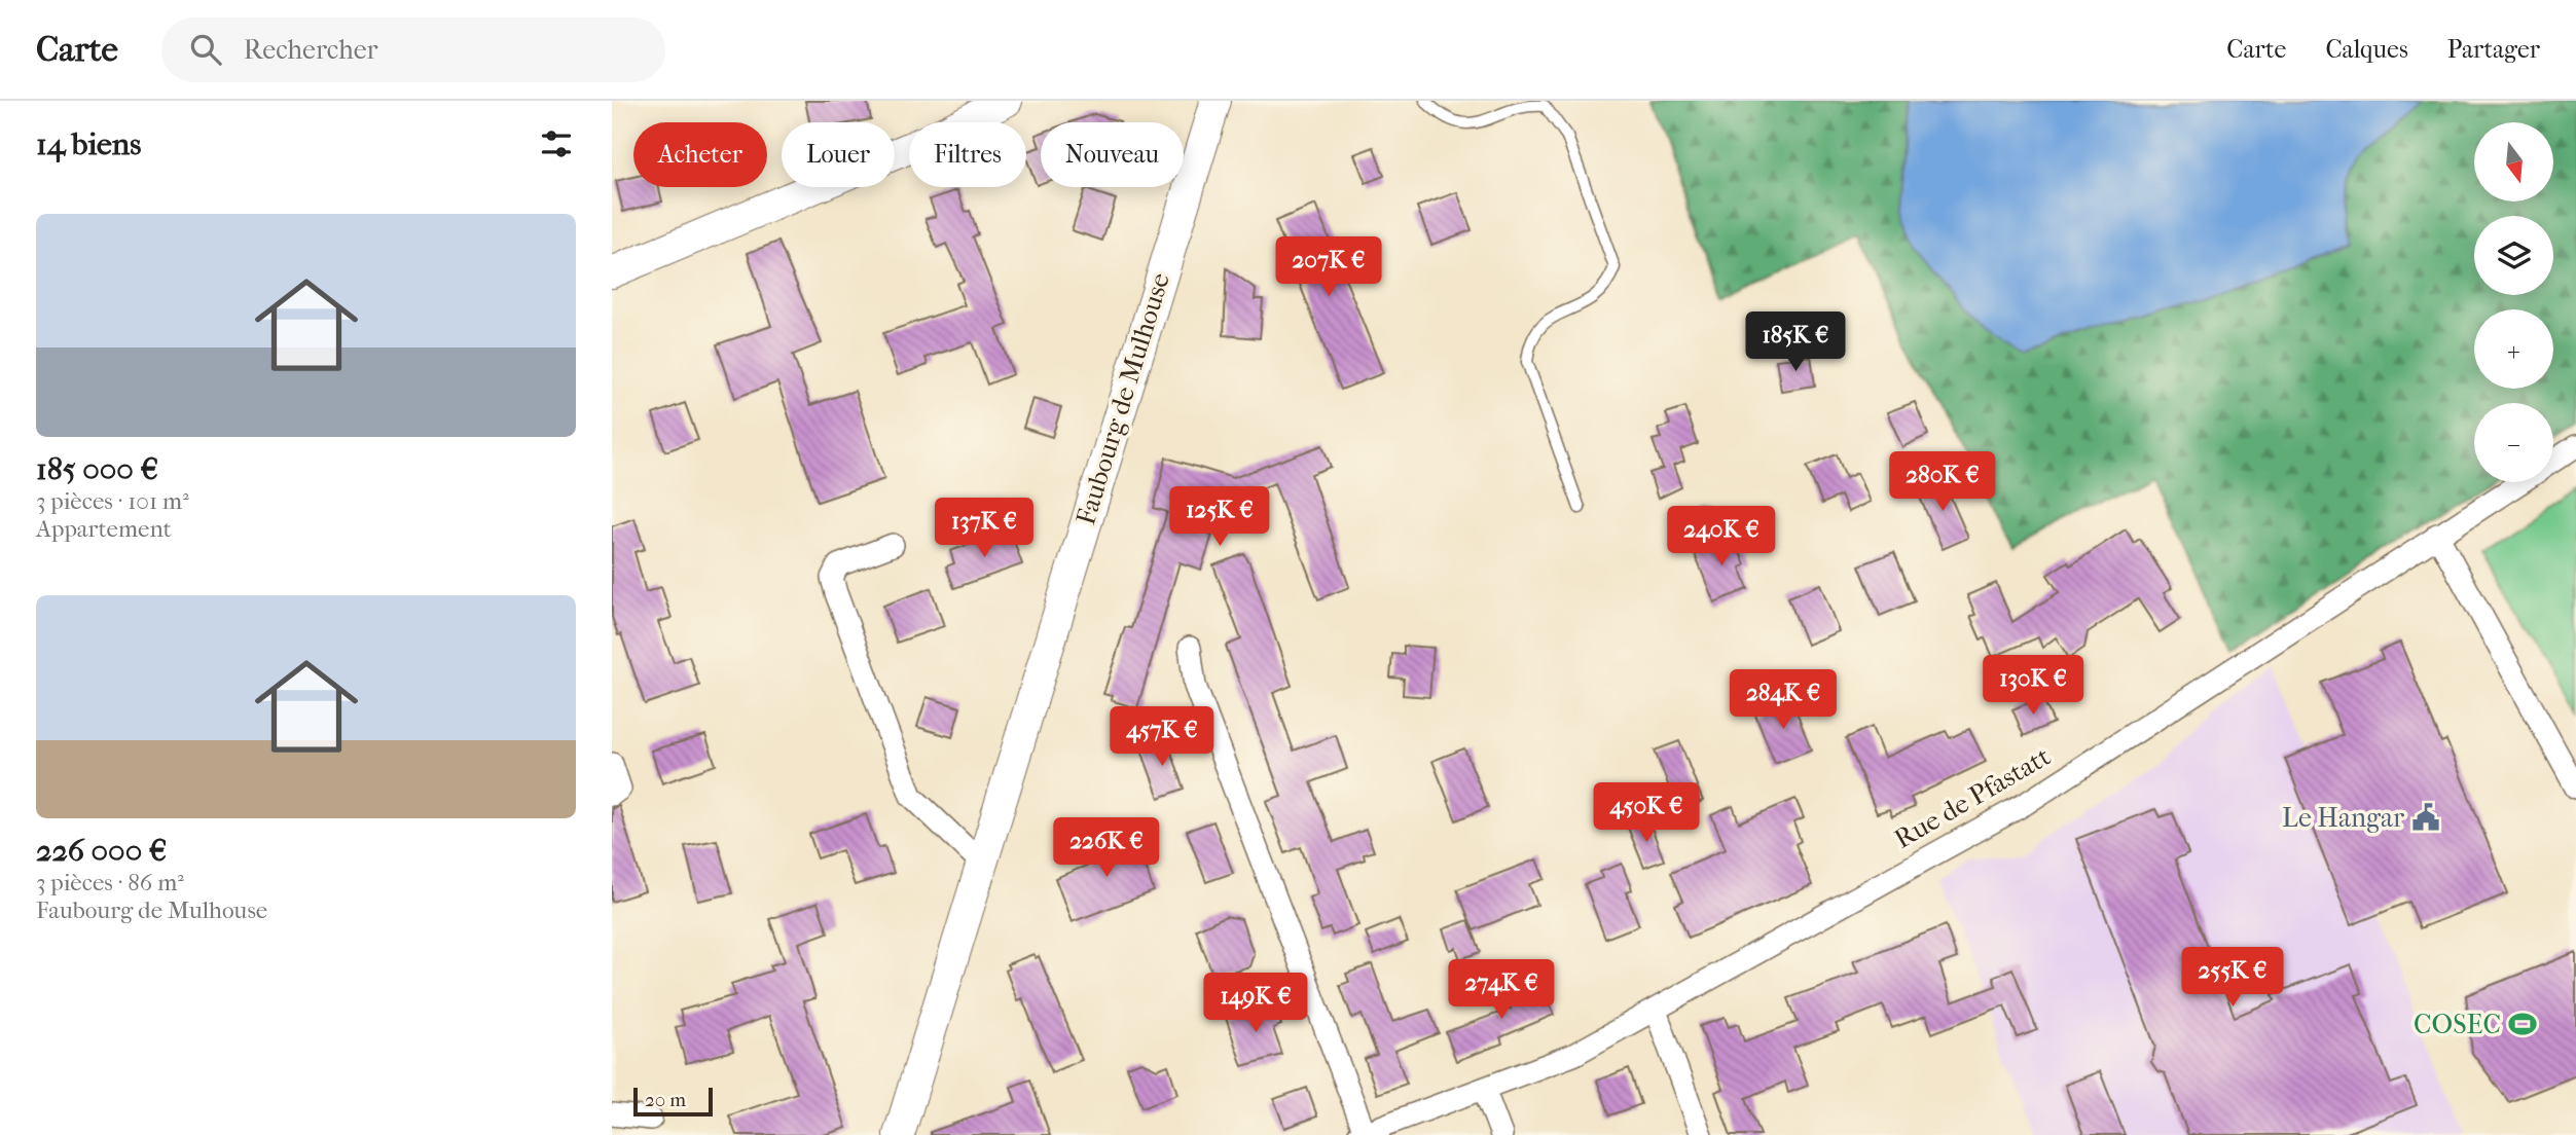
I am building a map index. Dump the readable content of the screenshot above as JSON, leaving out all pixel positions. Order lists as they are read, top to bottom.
{
  "streets": {
    "main road": ["Faubourg de Mulhouse"],
    "street": ["Rue de Pfastatt"]
  },
  "places": {
    "public building": ["Le Hangar"],
    "sports": ["COSEC"]
  },
  "scale_bar": "20 m",
  "north": "bottom",
  "page": {
    "header": "Carte",
    "search": "Rechercher",
    "nav": ["Carte", "Calques", "Partager"],
    "heading": "14 biens",
    "map_buttons": ["+", "−"],
    "chip": [
      "Acheter",
      "Louer",
      "Filtres",
      "Nouveau"
    ],
    "list": [
      {
        "name": "185 000 €",
        "note": "3 pièces · 101 m² · Appartement"
      },
      {
        "name": "226 000 €",
        "note": "3 pièces · 86 m² · Faubourg de Mulhouse"
      }
    ],
    "price": [
      "207K €",
      "185K €",
      "280K €",
      "125K €",
      "137K €",
      "240K €",
      "130K €",
      "284K €",
      "457K €",
      "450K €",
      "226K €",
      "255K €",
      "274K €",
      "149K €"
    ],
    "scale": "20 m"
  }
}
